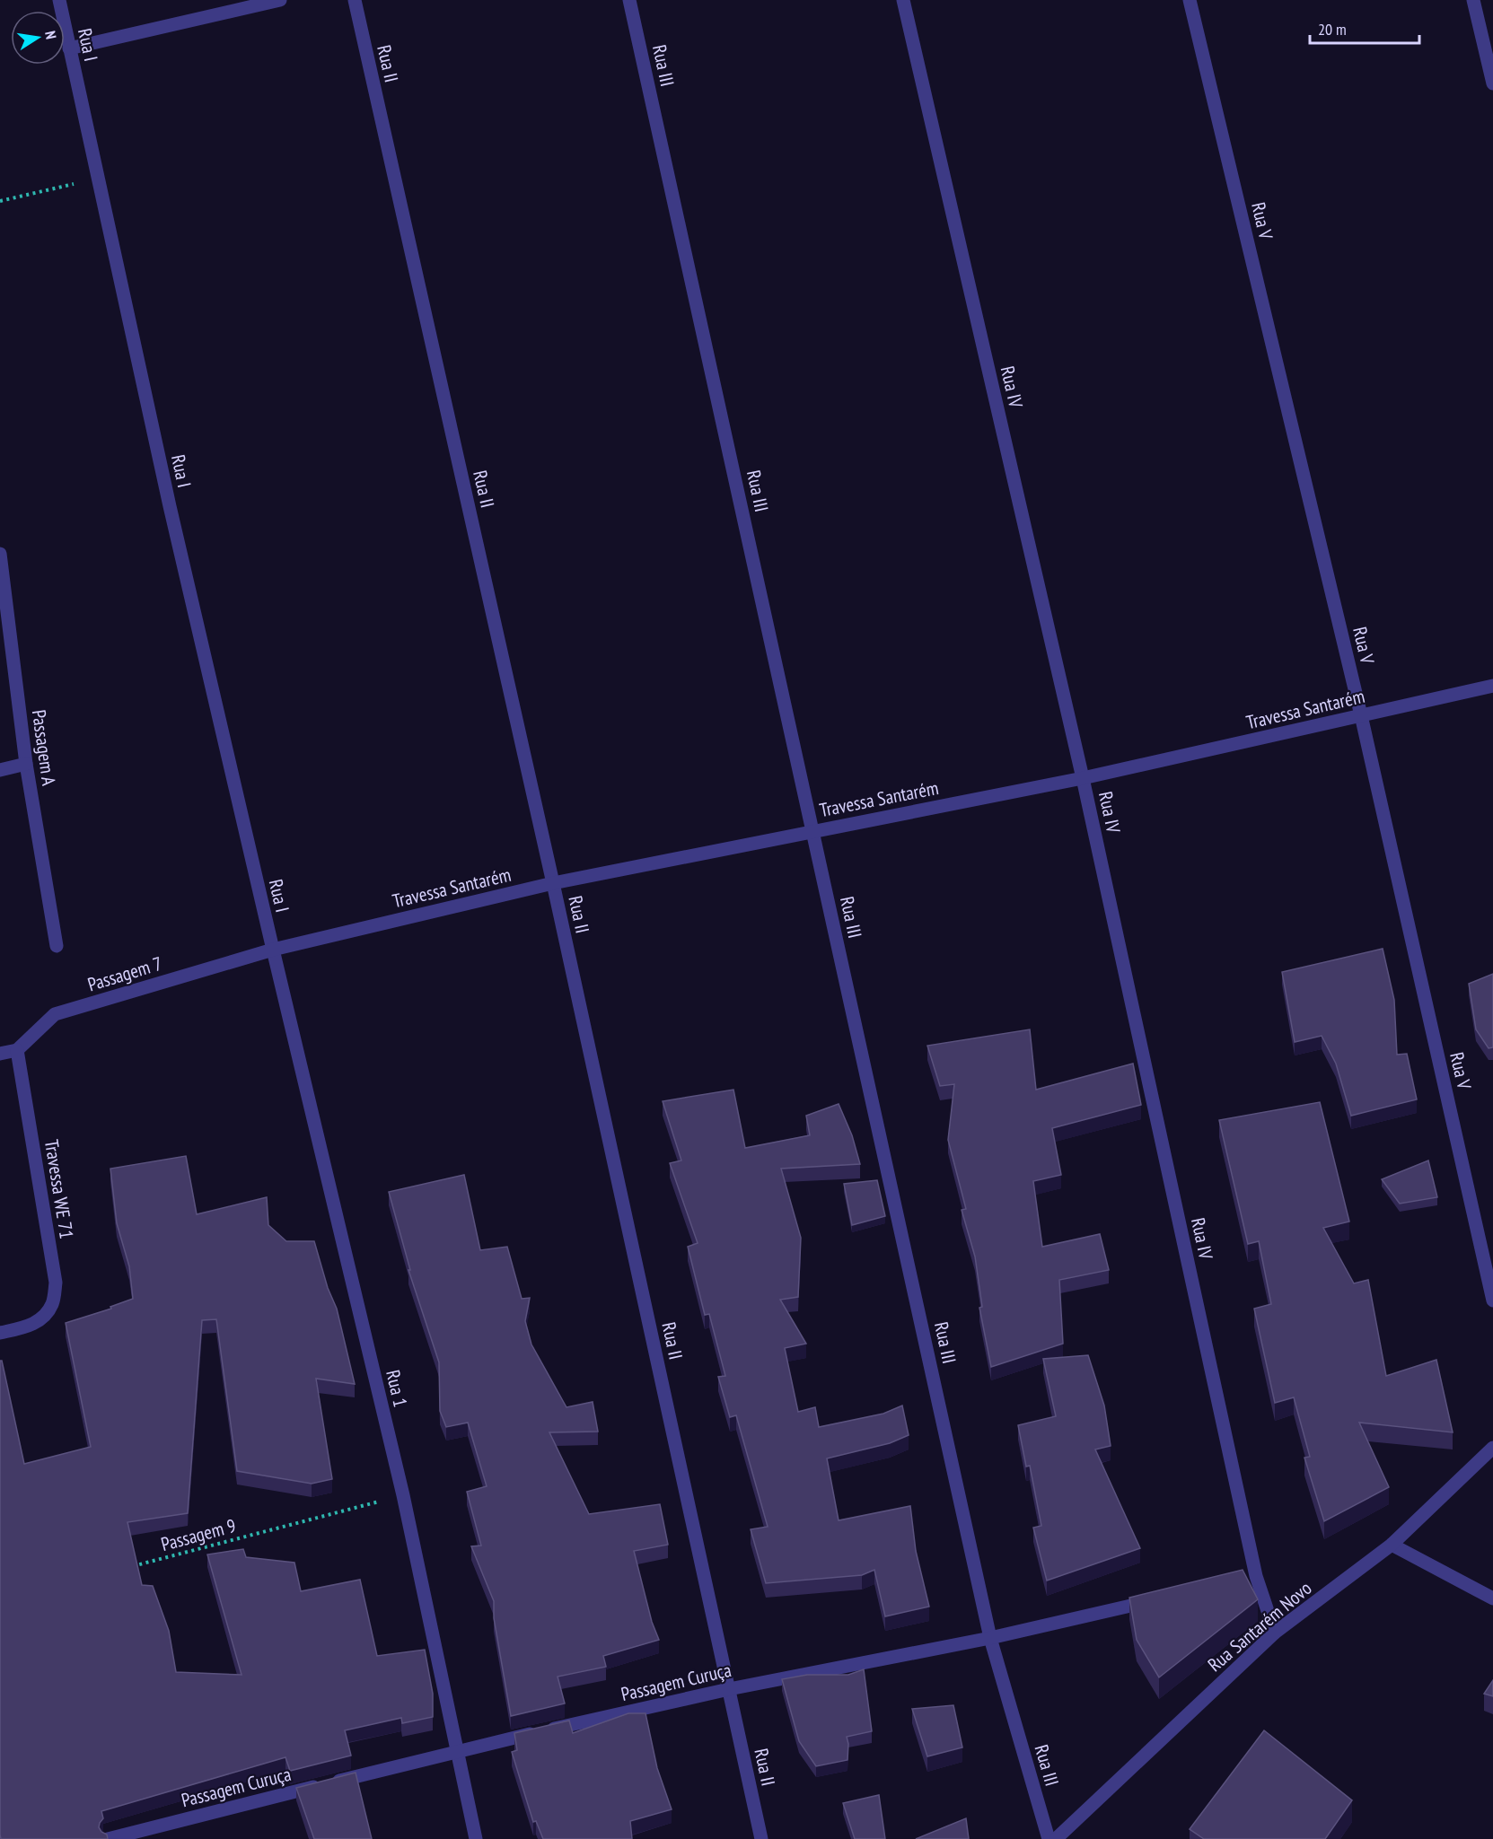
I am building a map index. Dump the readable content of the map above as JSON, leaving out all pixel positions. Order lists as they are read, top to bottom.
{
  "streets": {
    "street": [
      "Rua I",
      "Rua II",
      "Rua III",
      "Rua V",
      "Rua IV",
      "Travessa Santarém",
      "Passagem A",
      "Passagem 7",
      "Travessa WE 71",
      "Rua 1",
      "Rua Santarém Novo",
      "Passagem Curuça"
    ],
    "path": ["Passagem 9"]
  },
  "crossings": [
    ["Rua I", "Travessa Santarém"],
    ["Rua I", "Passagem 7"],
    ["Rua I", "Rua 1"],
    ["Rua II", "Travessa Santarém"],
    ["Rua II", "Passagem Curuça"],
    ["Rua III", "Travessa Santarém"],
    ["Rua III", "Passagem Curuça"],
    ["Rua V", "Travessa Santarém"],
    ["Rua IV", "Travessa Santarém"],
    ["Rua IV", "Rua Santarém Novo"],
    ["Travessa Santarém", "Passagem 7"],
    ["Travessa Santarém", "Rua 1"],
    ["Passagem 7", "Travessa WE 71"],
    ["Passagem 7", "Rua 1"],
    ["Rua 1", "Passagem 9"],
    ["Rua 1", "Passagem Curuça"]
  ],
  "scale_bar": "20 m",
  "north": "right"
}
